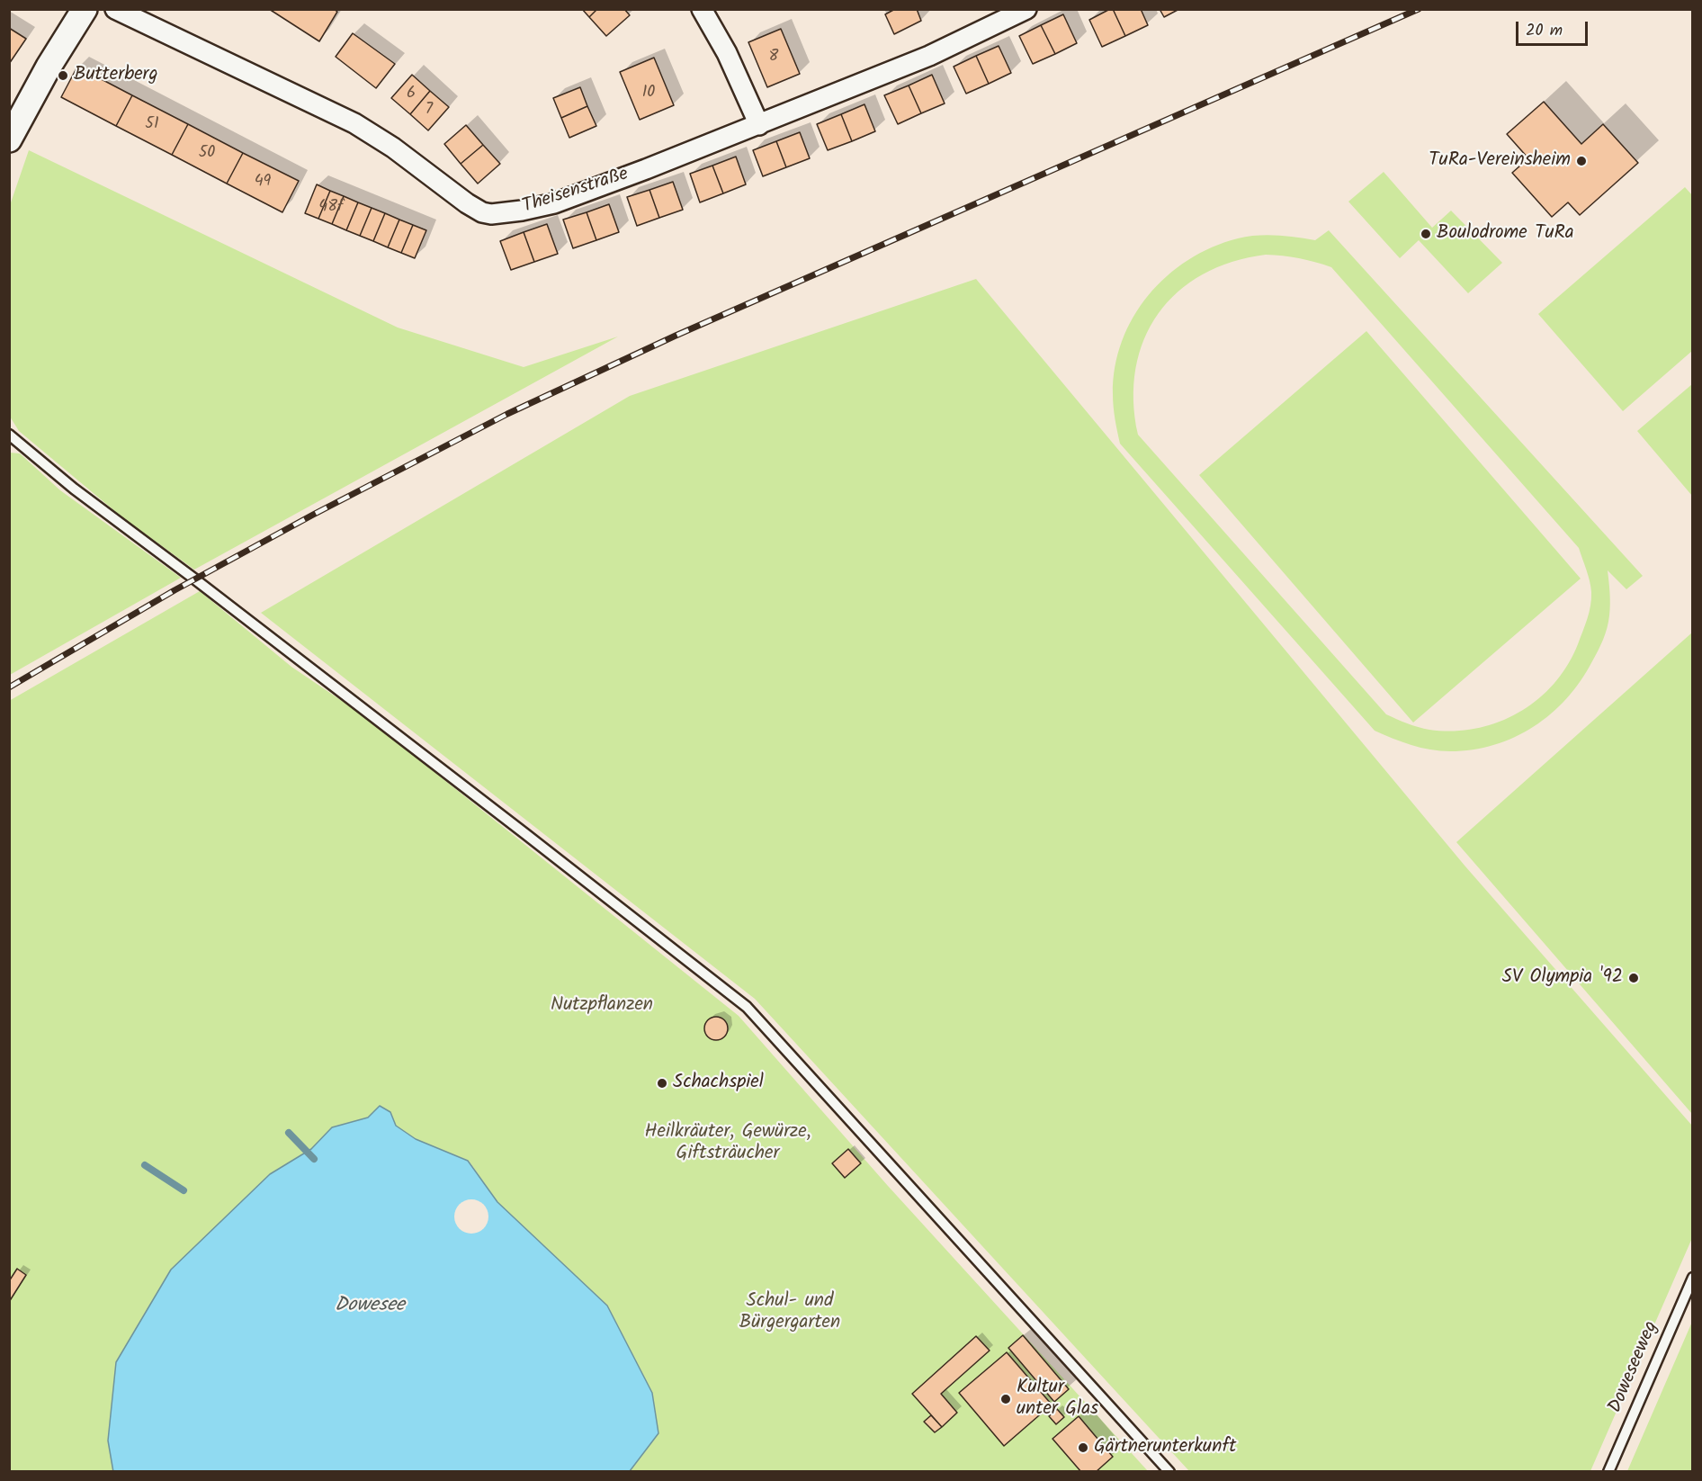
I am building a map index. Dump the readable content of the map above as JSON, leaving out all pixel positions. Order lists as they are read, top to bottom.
{
  "streets": {
    "street": ["Theisenstraße"],
    "lane": ["Doweseeweg"]
  },
  "water": ["Dowesee"],
  "parks": ["Nutzpflanzen", "Heilkräuter, Gewürze, Giftsträucher", "Schul- und Bürgergarten"],
  "places": [
    "Butterberg",
    "TuRa-Vereinsheim",
    "Boulodrome TuRa",
    "SV Olympia '92",
    "Schachspiel",
    "Kultur unter Glas",
    "Gärtnerunterkunft"
  ],
  "house_numbers": [
    "8",
    "10",
    "6",
    "7",
    "51",
    "50",
    "49",
    "48f"
  ],
  "scale_bar": "20 m"
}
